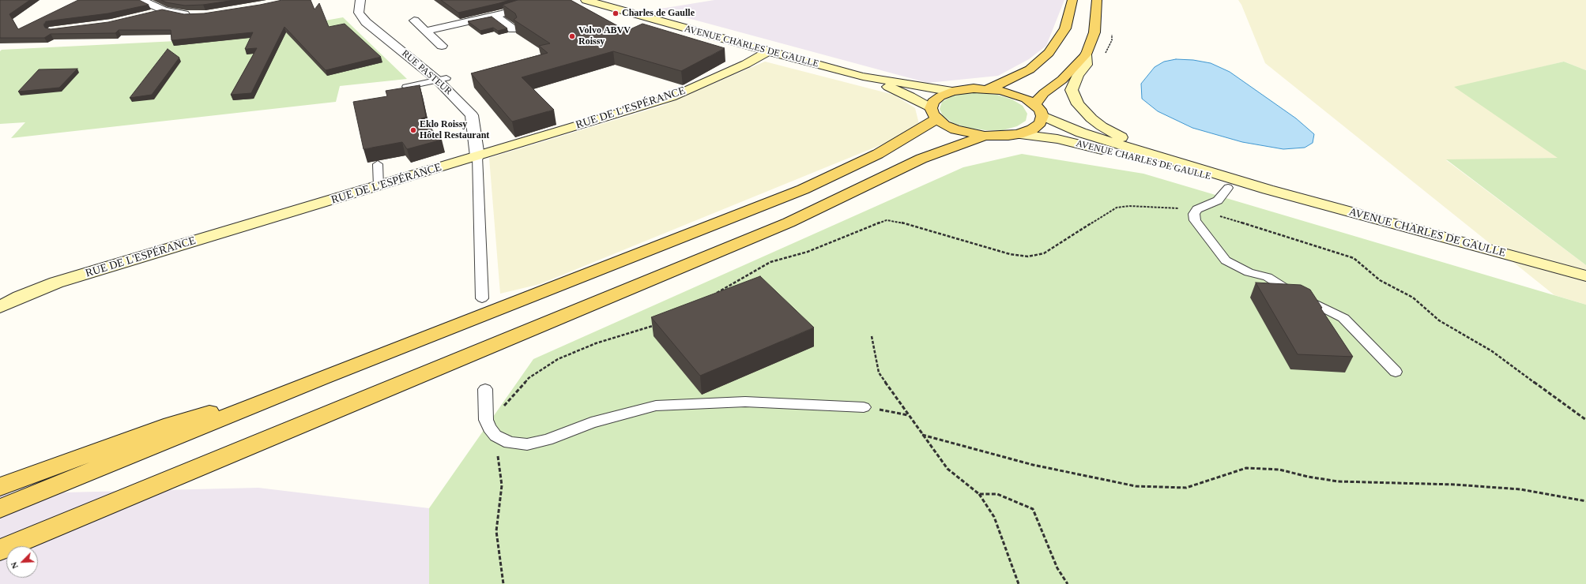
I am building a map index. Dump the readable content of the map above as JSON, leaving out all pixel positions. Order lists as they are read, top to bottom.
{
  "streets": {
    "main road": ["AVENUE CHARLES DE GAULLE", "RUE DE L'ESPÉRANCE"],
    "street": ["RUE PASTEUR"]
  },
  "crossings": [
    ["AVENUE CHARLES DE GAULLE", "RUE DE L'ESPÉRANCE"],
    ["RUE PASTEUR", "RUE DE L'ESPÉRANCE"]
  ],
  "places": ["Charles de Gaulle", "Volvo ABVV Roissy", "Eklo Roissy Hôtel Restaurant"],
  "north": "bottom left"
}
